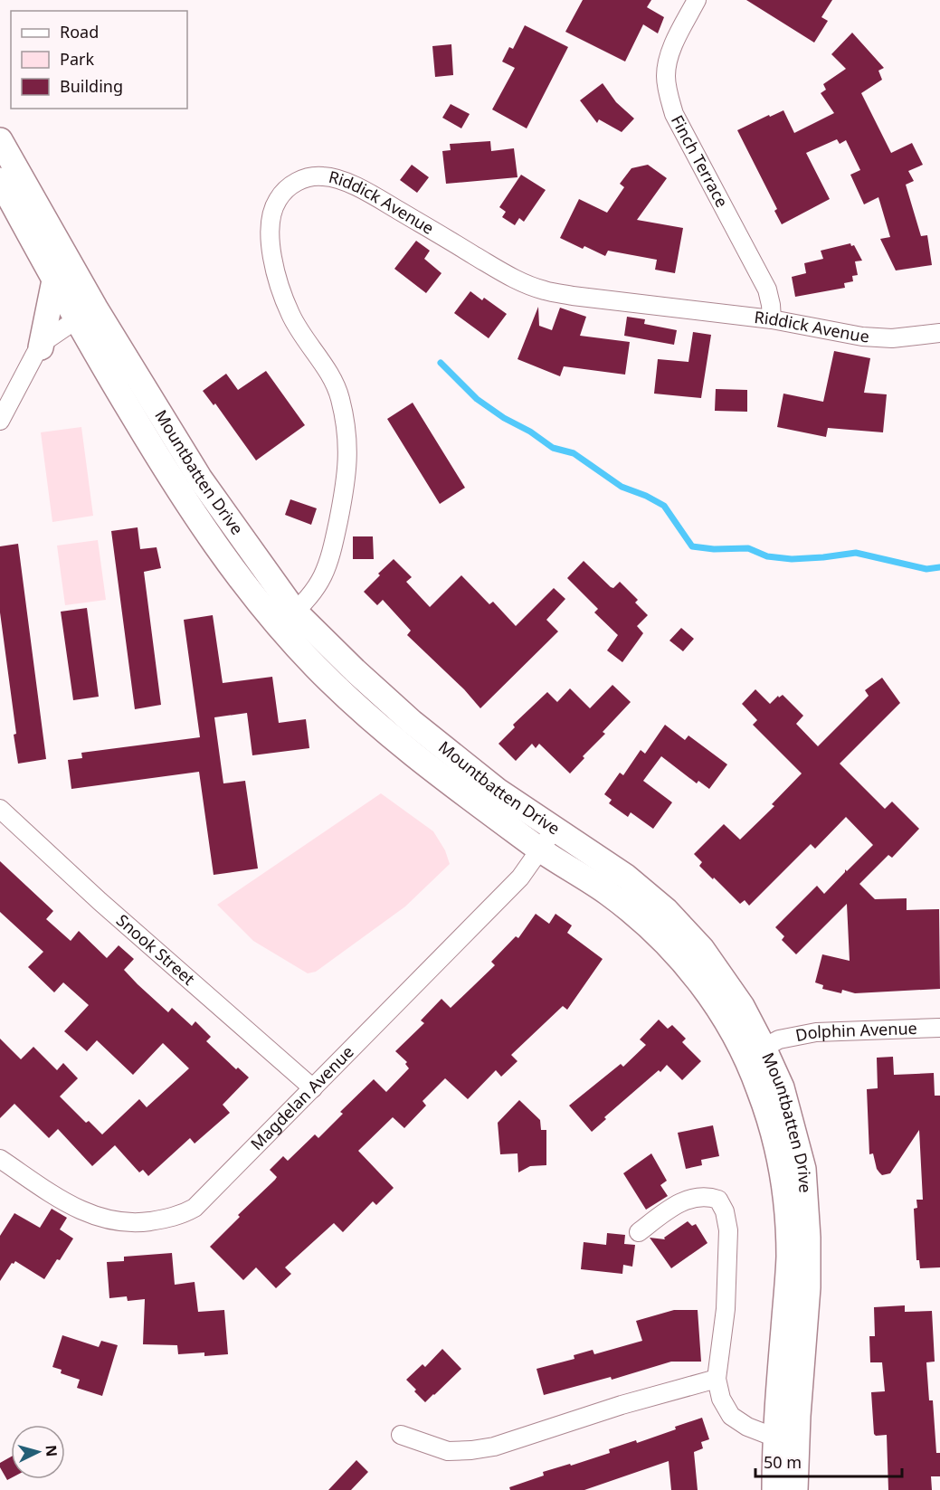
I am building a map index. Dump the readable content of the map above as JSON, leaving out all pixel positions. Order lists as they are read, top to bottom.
{
  "streets": {
    "main road": ["Mountbatten Drive"],
    "street": [
      "Finch Terrace",
      "Riddick Avenue",
      "Snook Street",
      "Dolphin Avenue",
      "Magdelan Avenue"
    ]
  },
  "crossings": [
    ["Finch Terrace", "Riddick Avenue"],
    ["Riddick Avenue", "Mountbatten Drive"],
    ["Mountbatten Drive", "Dolphin Avenue"],
    ["Mountbatten Drive", "Magdelan Avenue"],
    ["Snook Street", "Magdelan Avenue"]
  ],
  "legend": ["Road", "Park", "Building"],
  "scale_bar": "50 m",
  "north": "right"
}
